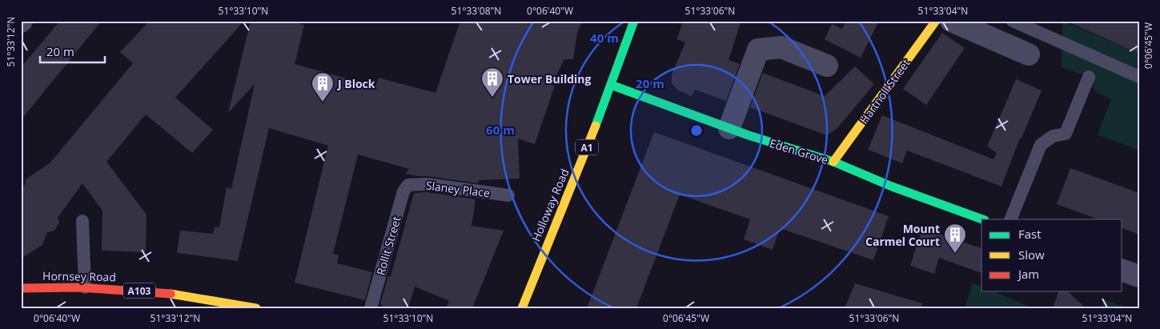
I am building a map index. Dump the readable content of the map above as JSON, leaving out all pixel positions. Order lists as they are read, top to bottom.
{
  "streets": {
    "main road": [
      "Hartnoll Street",
      "A1",
      "Eden Grove",
      "Holloway Road",
      "Hornsey Road",
      "A103"
    ],
    "lane": ["Slaney Place", "Rollit Street"]
  },
  "crossings": [
    ["Hartnoll Street", "Eden Grove"],
    ["Eden Grove", "Holloway Road"],
    ["Slaney Place", "Rollit Street"]
  ],
  "places": {
    "building": ["Tower Building", "J Block", "Mount Carmel Court"]
  },
  "legend": ["Fast", "Slow", "Jam"],
  "scale_bar": "20 m",
  "coordinates": [
    "51°33'10\"N",
    "51°33'08\"N",
    "0°06'40\"W",
    "51°33'06\"N",
    "51°33'04\"N",
    "51°33'12\"N",
    "0°06'45\"W"
  ],
  "rings": ["40 m", "20 m", "60 m"]
}
